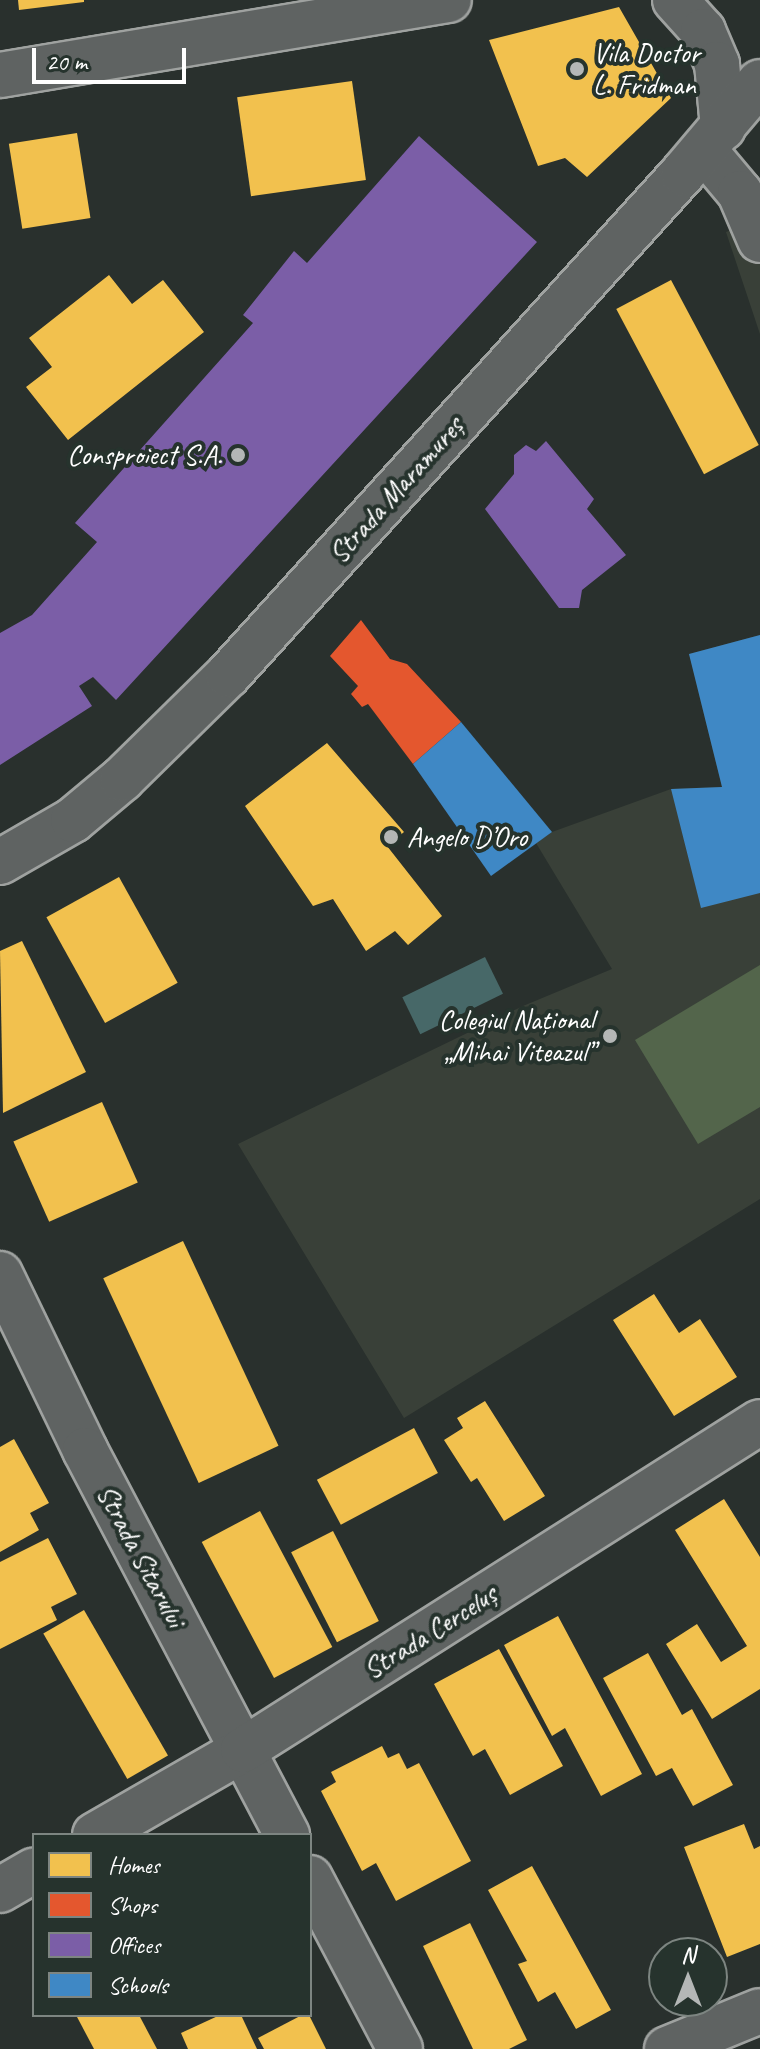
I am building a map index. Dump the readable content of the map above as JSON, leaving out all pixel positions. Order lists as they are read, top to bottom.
{
  "streets": {
    "street": ["Strada Maramureș", "Strada Sitarului", "Strada Cerceluș"]
  },
  "crossings": [
    ["Strada Sitarului", "Strada Cerceluș"]
  ],
  "places": [
    "Vila Doctor L. Fridman",
    "Consproiect S.A.",
    "Angelo D’Oro",
    "Colegiul Național „Mihai Viteazul”"
  ],
  "legend": [
    "Homes",
    "Shops",
    "Offices",
    "Schools"
  ],
  "scale_bar": "20 m",
  "north": "top"
}
